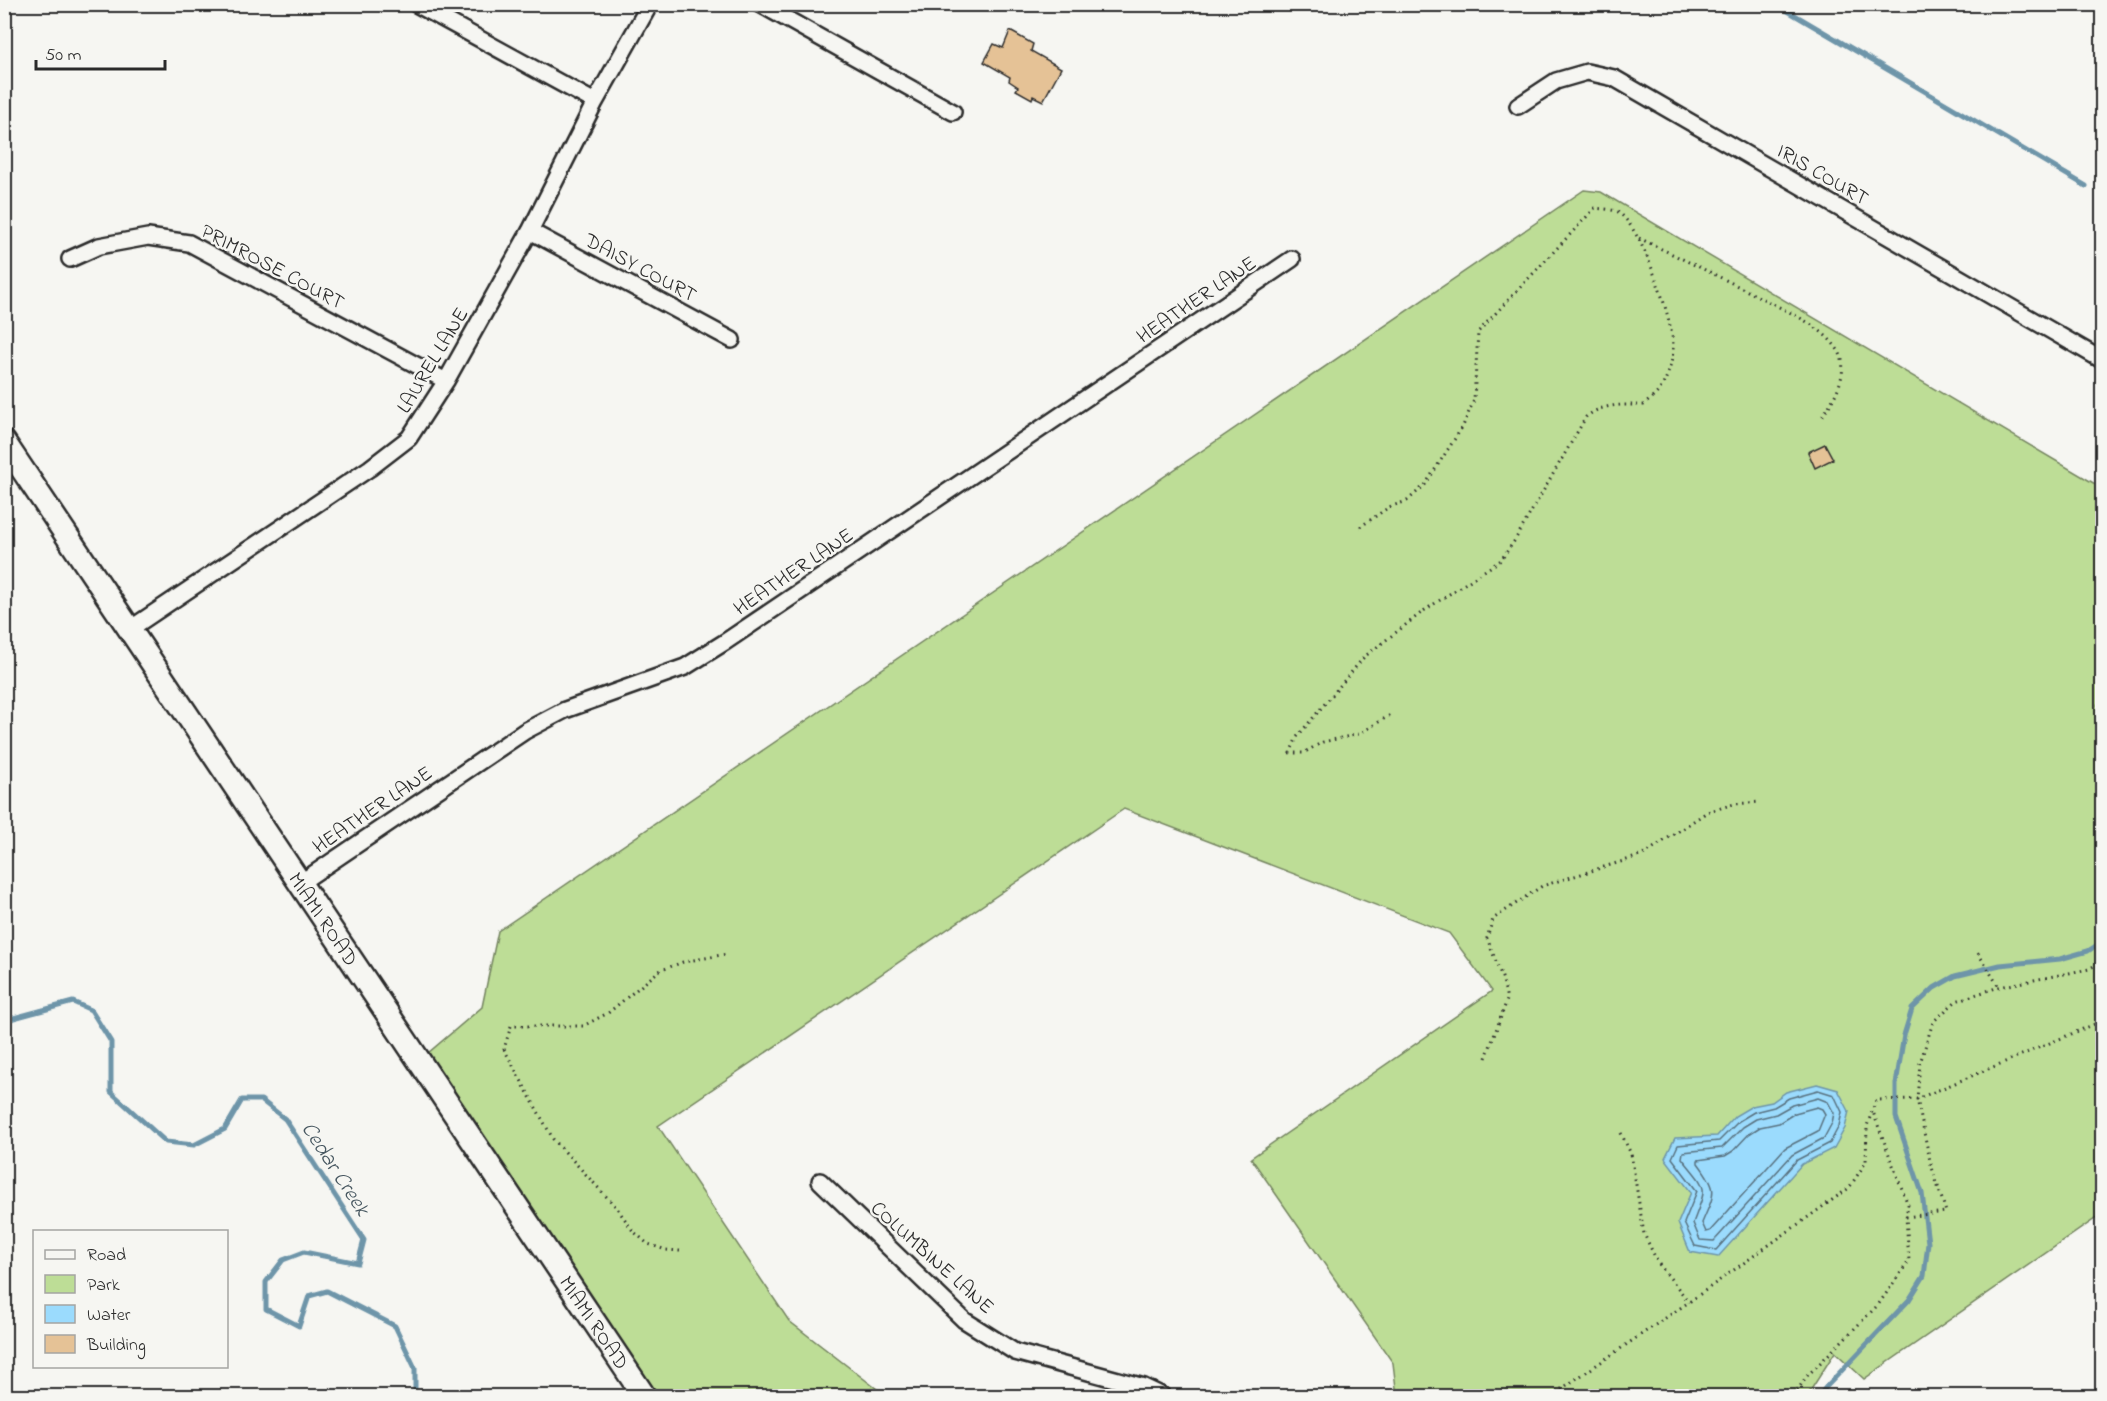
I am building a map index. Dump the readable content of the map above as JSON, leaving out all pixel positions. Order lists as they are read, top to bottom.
{
  "streets": {
    "street": [
      "IRIS COURT",
      "PRIMROSE COURT",
      "DAISY COURT",
      "HEATHER LANE",
      "LAUREL LANE",
      "MIAMI ROAD",
      "COLUMBINE LANE"
    ]
  },
  "crossings": [
    ["PRIMROSE COURT", "LAUREL LANE"],
    ["DAISY COURT", "LAUREL LANE"],
    ["HEATHER LANE", "MIAMI ROAD"],
    ["LAUREL LANE", "MIAMI ROAD"]
  ],
  "water": ["Cedar Creek"],
  "legend": [
    "Road",
    "Park",
    "Water",
    "Building"
  ],
  "scale_bar": "50 m"
}
